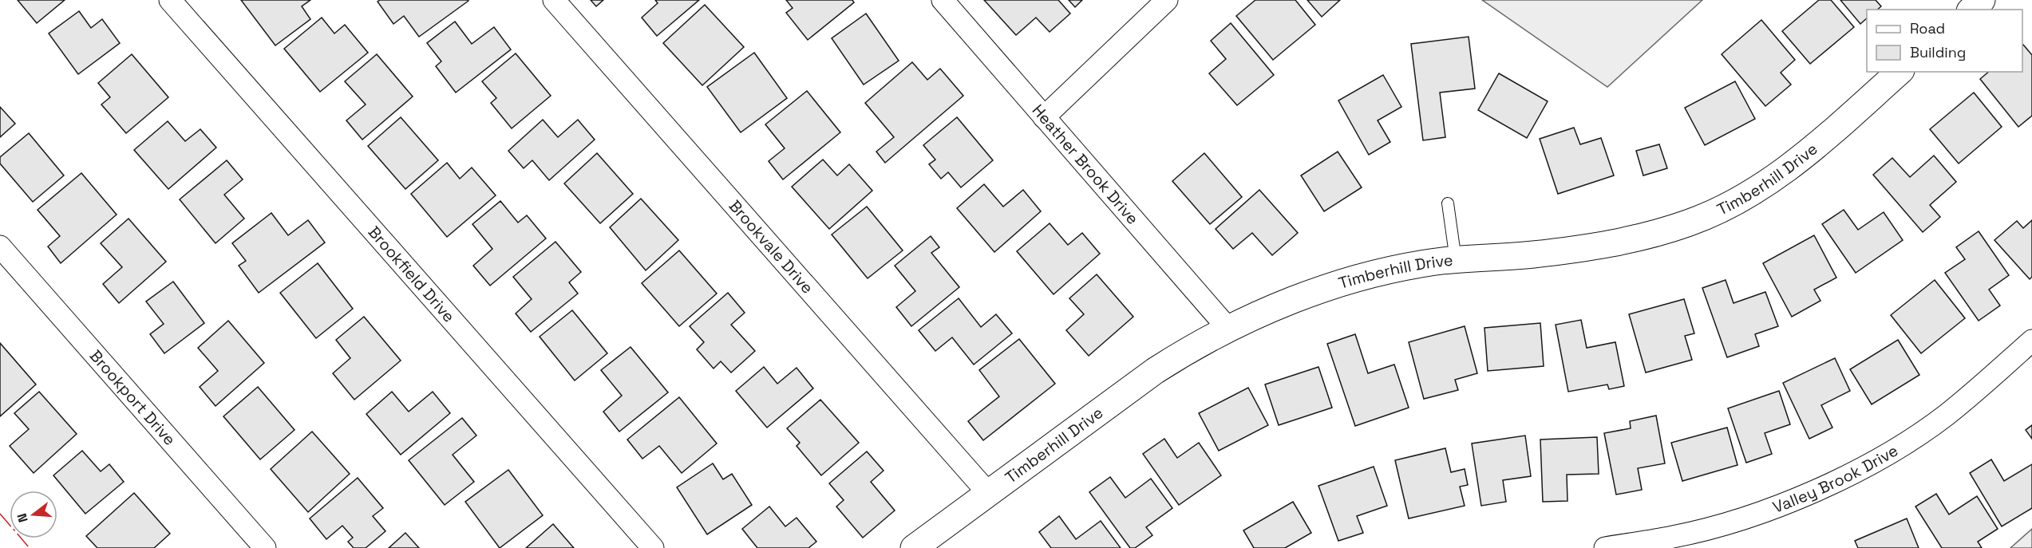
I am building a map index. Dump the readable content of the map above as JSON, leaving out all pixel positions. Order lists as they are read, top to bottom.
{
  "streets": {
    "street": [
      "Heather Brook Drive",
      "Timberhill Drive",
      "Brookvale Drive",
      "Brookfield Drive",
      "Brookport Drive",
      "Valley Brook Drive"
    ]
  },
  "crossings": [
    ["Heather Brook Drive", "Timberhill Drive"],
    ["Timberhill Drive", "Brookvale Drive"]
  ],
  "legend": ["Road", "Building"],
  "north": "left"
}
